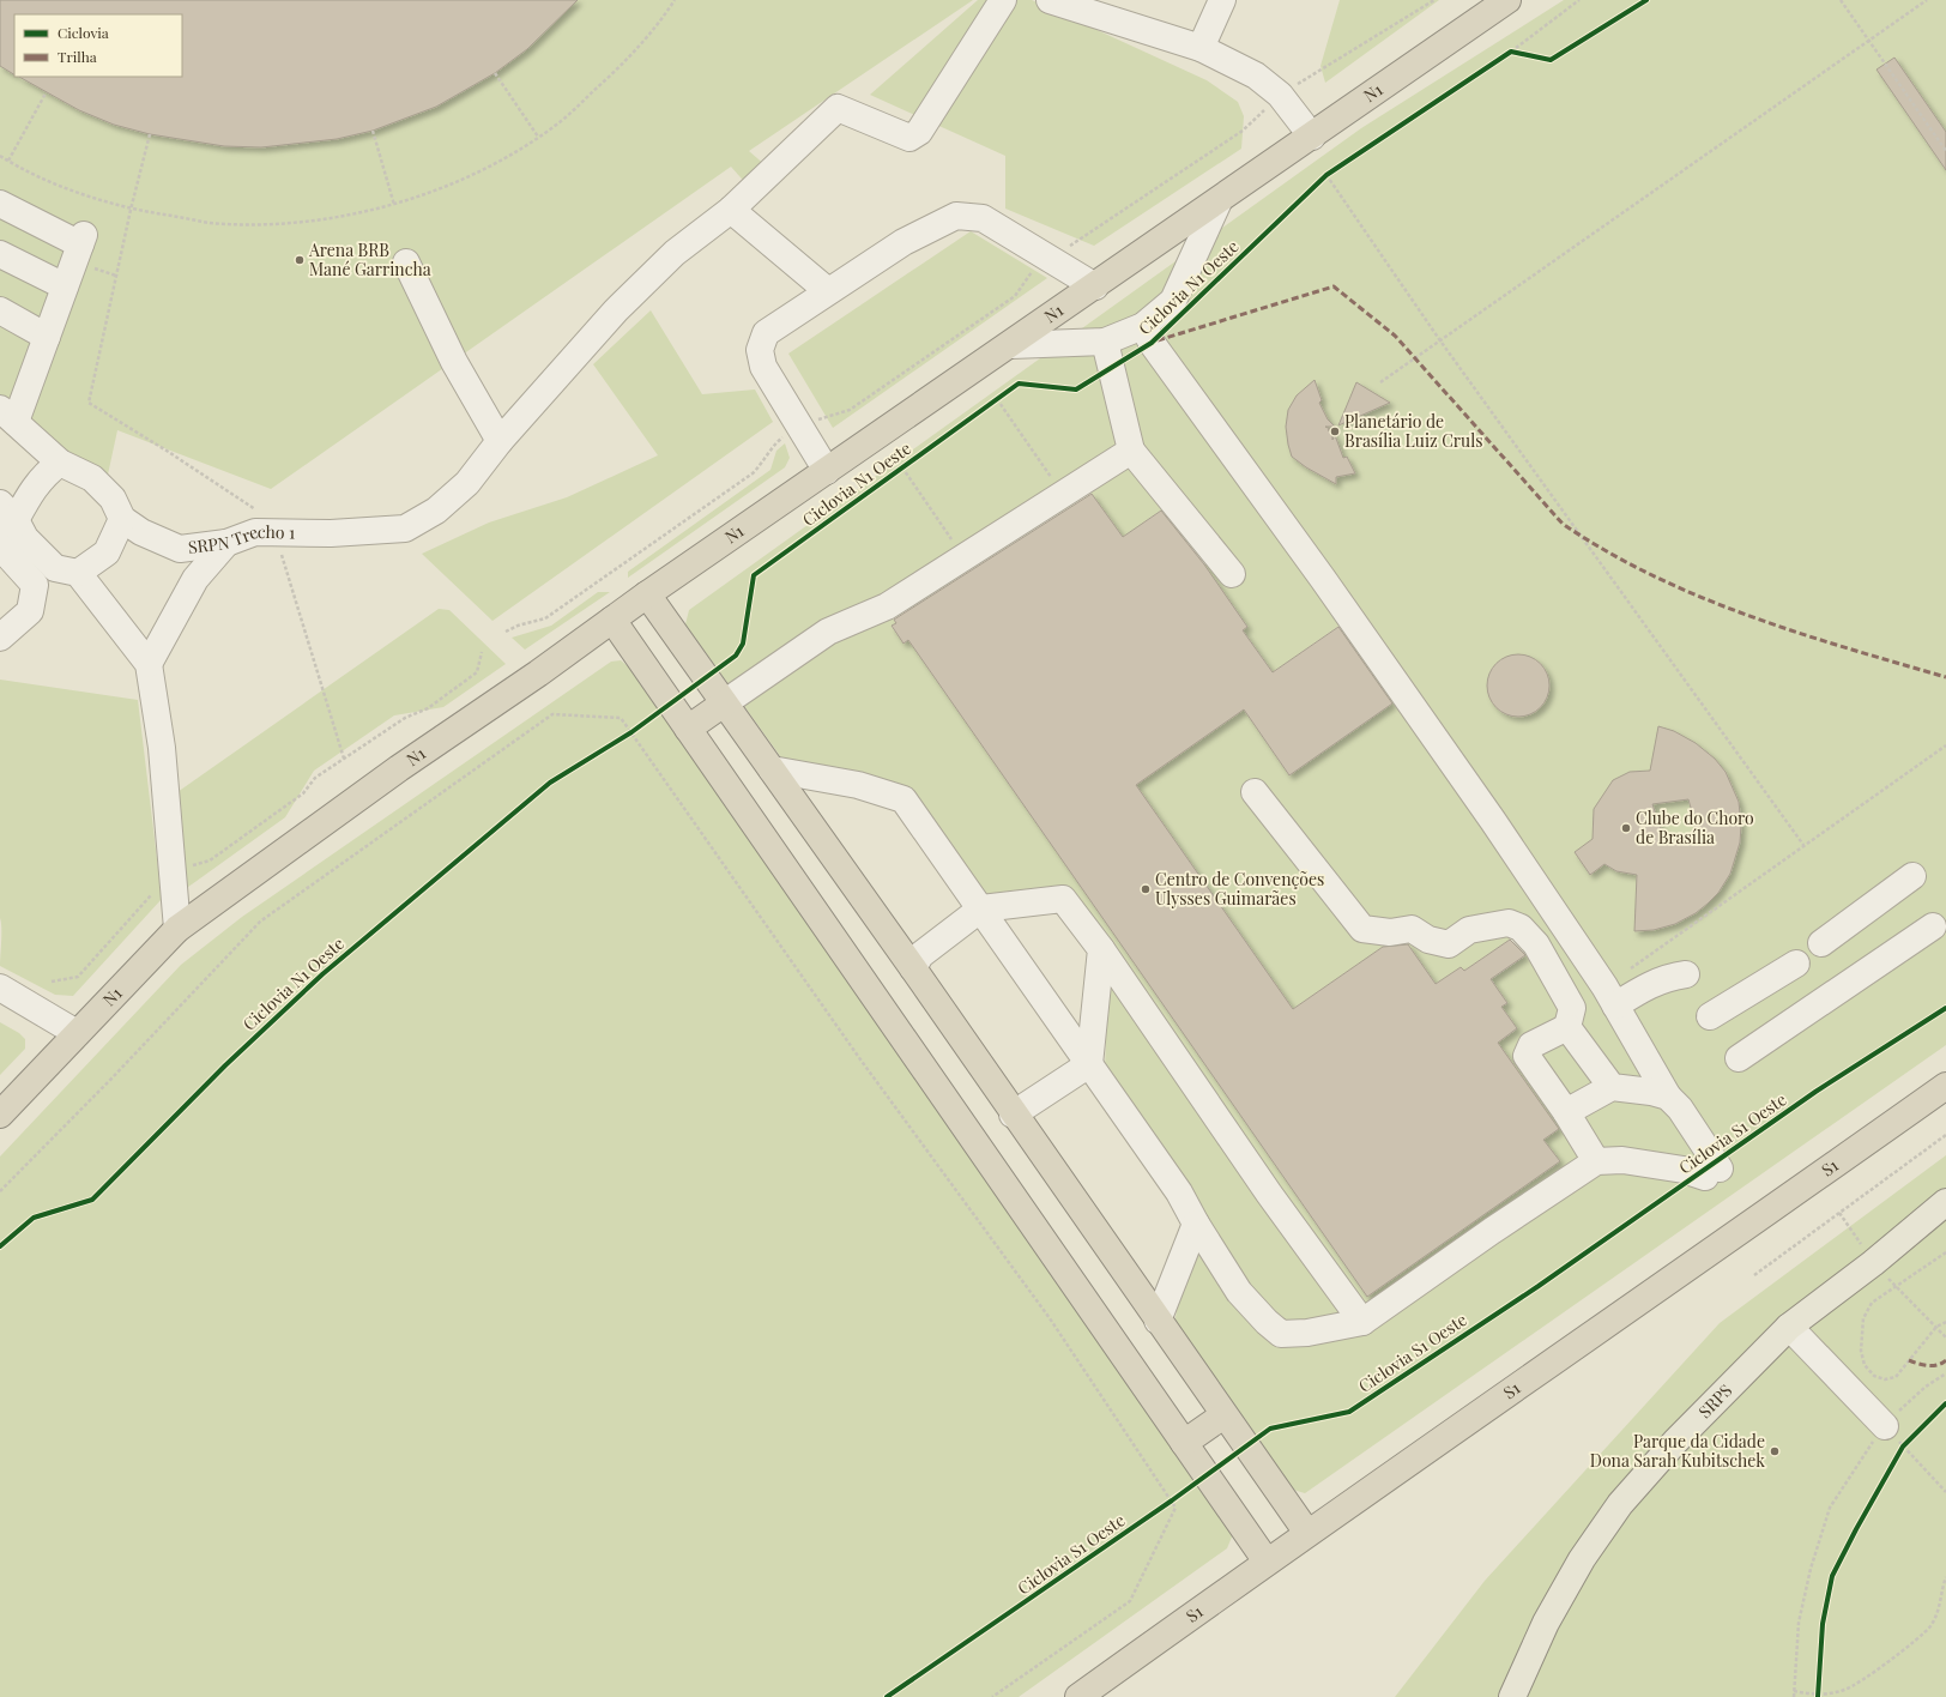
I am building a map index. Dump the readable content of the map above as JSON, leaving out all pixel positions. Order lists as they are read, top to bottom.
{
  "streets": {
    "highway": ["N1", "S1"],
    "main road": ["SRPS"],
    "lane": ["SRPN Trecho 1"],
    "cycle path": ["Ciclovia N1 Oeste", "Ciclovia S1 Oeste"]
  },
  "places": [
    "Arena BRB Mané Garrincha",
    "Planetário de Brasília Luiz Cruls",
    "Clube do Choro de Brasília",
    "Centro de Convenções Ulysses Guimarães",
    "Parque da Cidade Dona Sarah Kubitschek"
  ],
  "legend": ["Ciclovia", "Trilha"]
}
